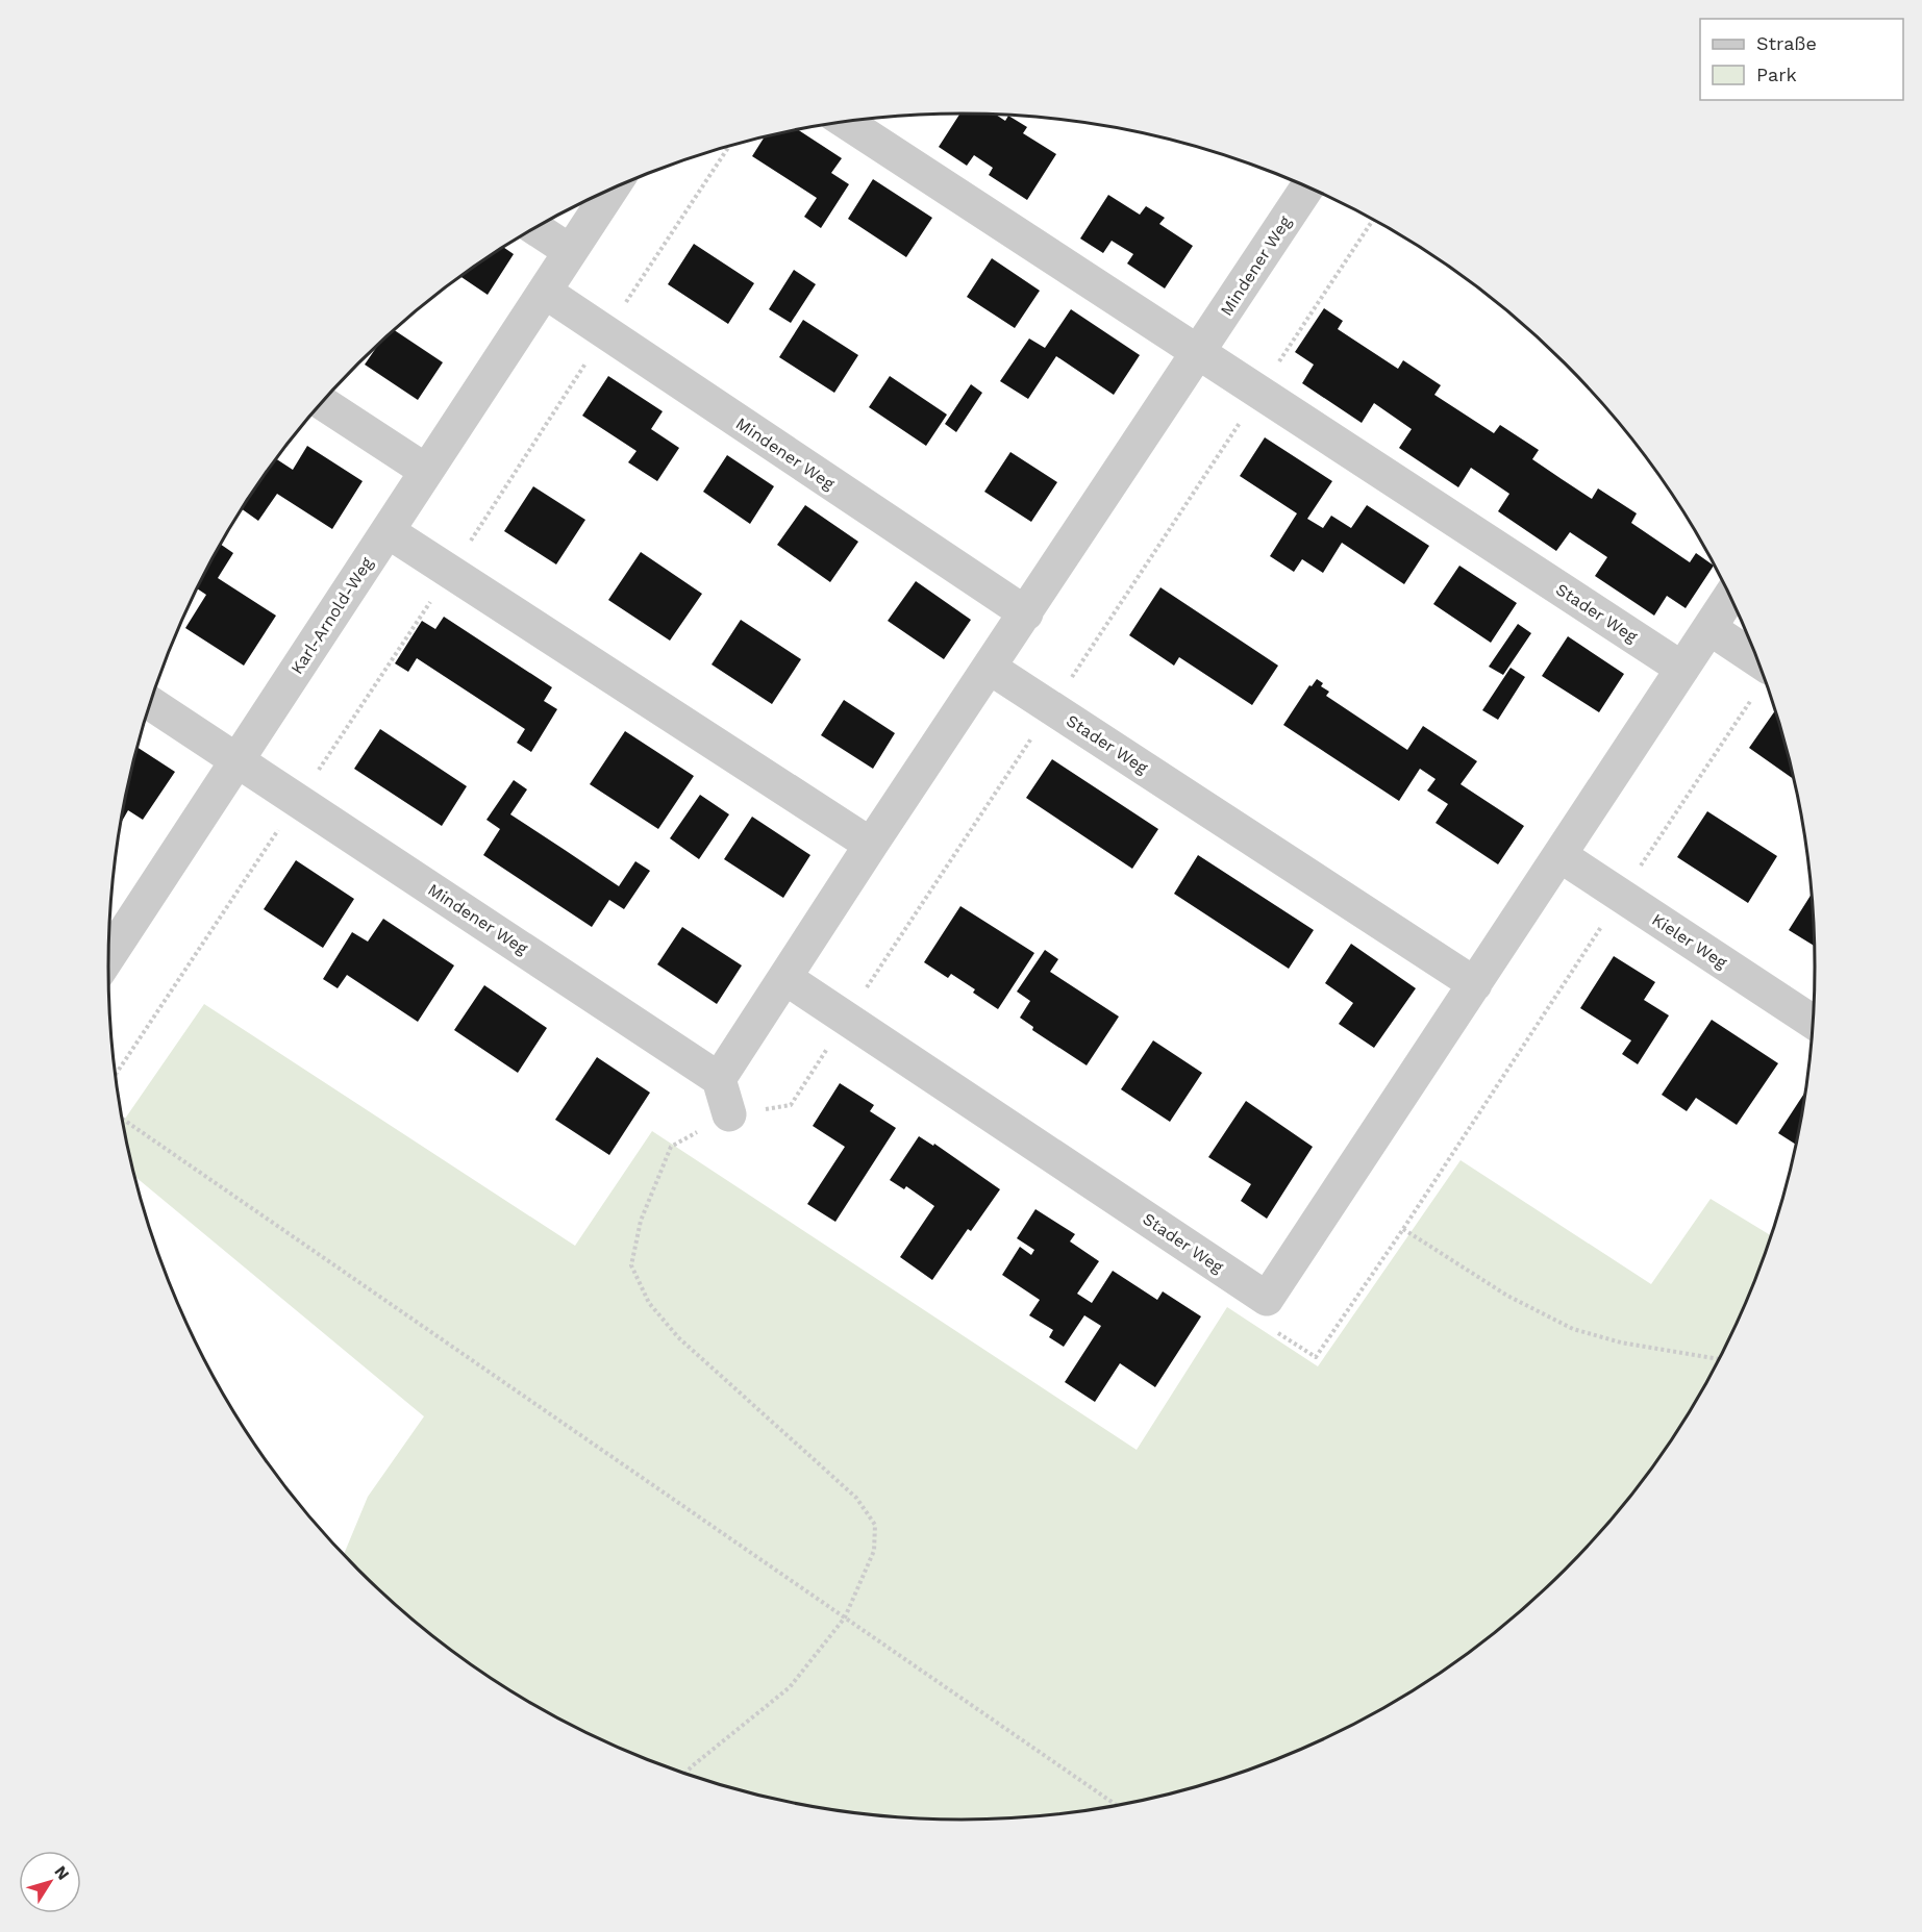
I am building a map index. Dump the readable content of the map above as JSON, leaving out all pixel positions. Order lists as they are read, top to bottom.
{
  "streets": {
    "street": [
      "Mindener Weg",
      "Stader Weg",
      "Karl-Arnold-Weg",
      "Kieler Weg"
    ]
  },
  "crossings": [
    ["Mindener Weg", "Stader Weg"],
    ["Mindener Weg", "Karl-Arnold-Weg"]
  ],
  "legend": ["Straße", "Park"],
  "north": "top right"
}
